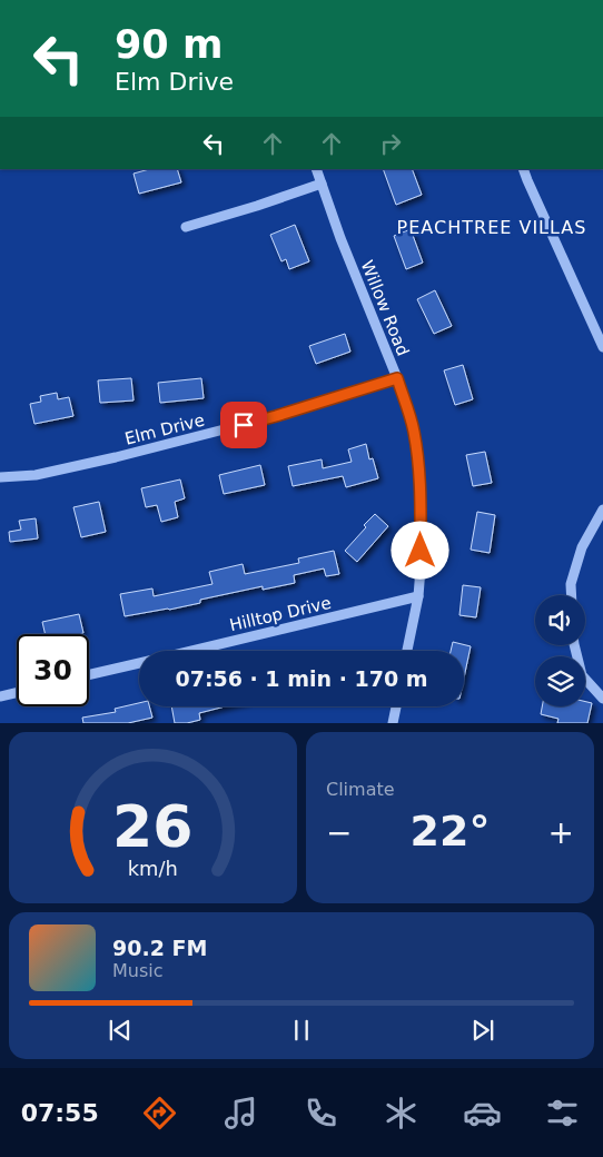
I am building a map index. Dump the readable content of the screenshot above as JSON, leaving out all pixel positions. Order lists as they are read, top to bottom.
{
  "streets": {
    "street": ["Willow Road", "Elm Drive", "Hilltop Drive"]
  },
  "crossings": [
    ["Willow Road", "Elm Drive"],
    ["Willow Road", "Hilltop Drive"]
  ],
  "districts": ["PEACHTREE VILLAS"],
  "page": {
    "turn": ["90 m", "Elm Drive"],
    "limit": "30",
    "trip": "07:56 · 1 min · 170 m",
    "tile": "Climate",
    "heat": ["−", "22°", "+"],
    "song": ["90.2 FM", "Music"],
    "tabs": "07:55",
    "gauge": ["26", "km/h"]
  }
}
